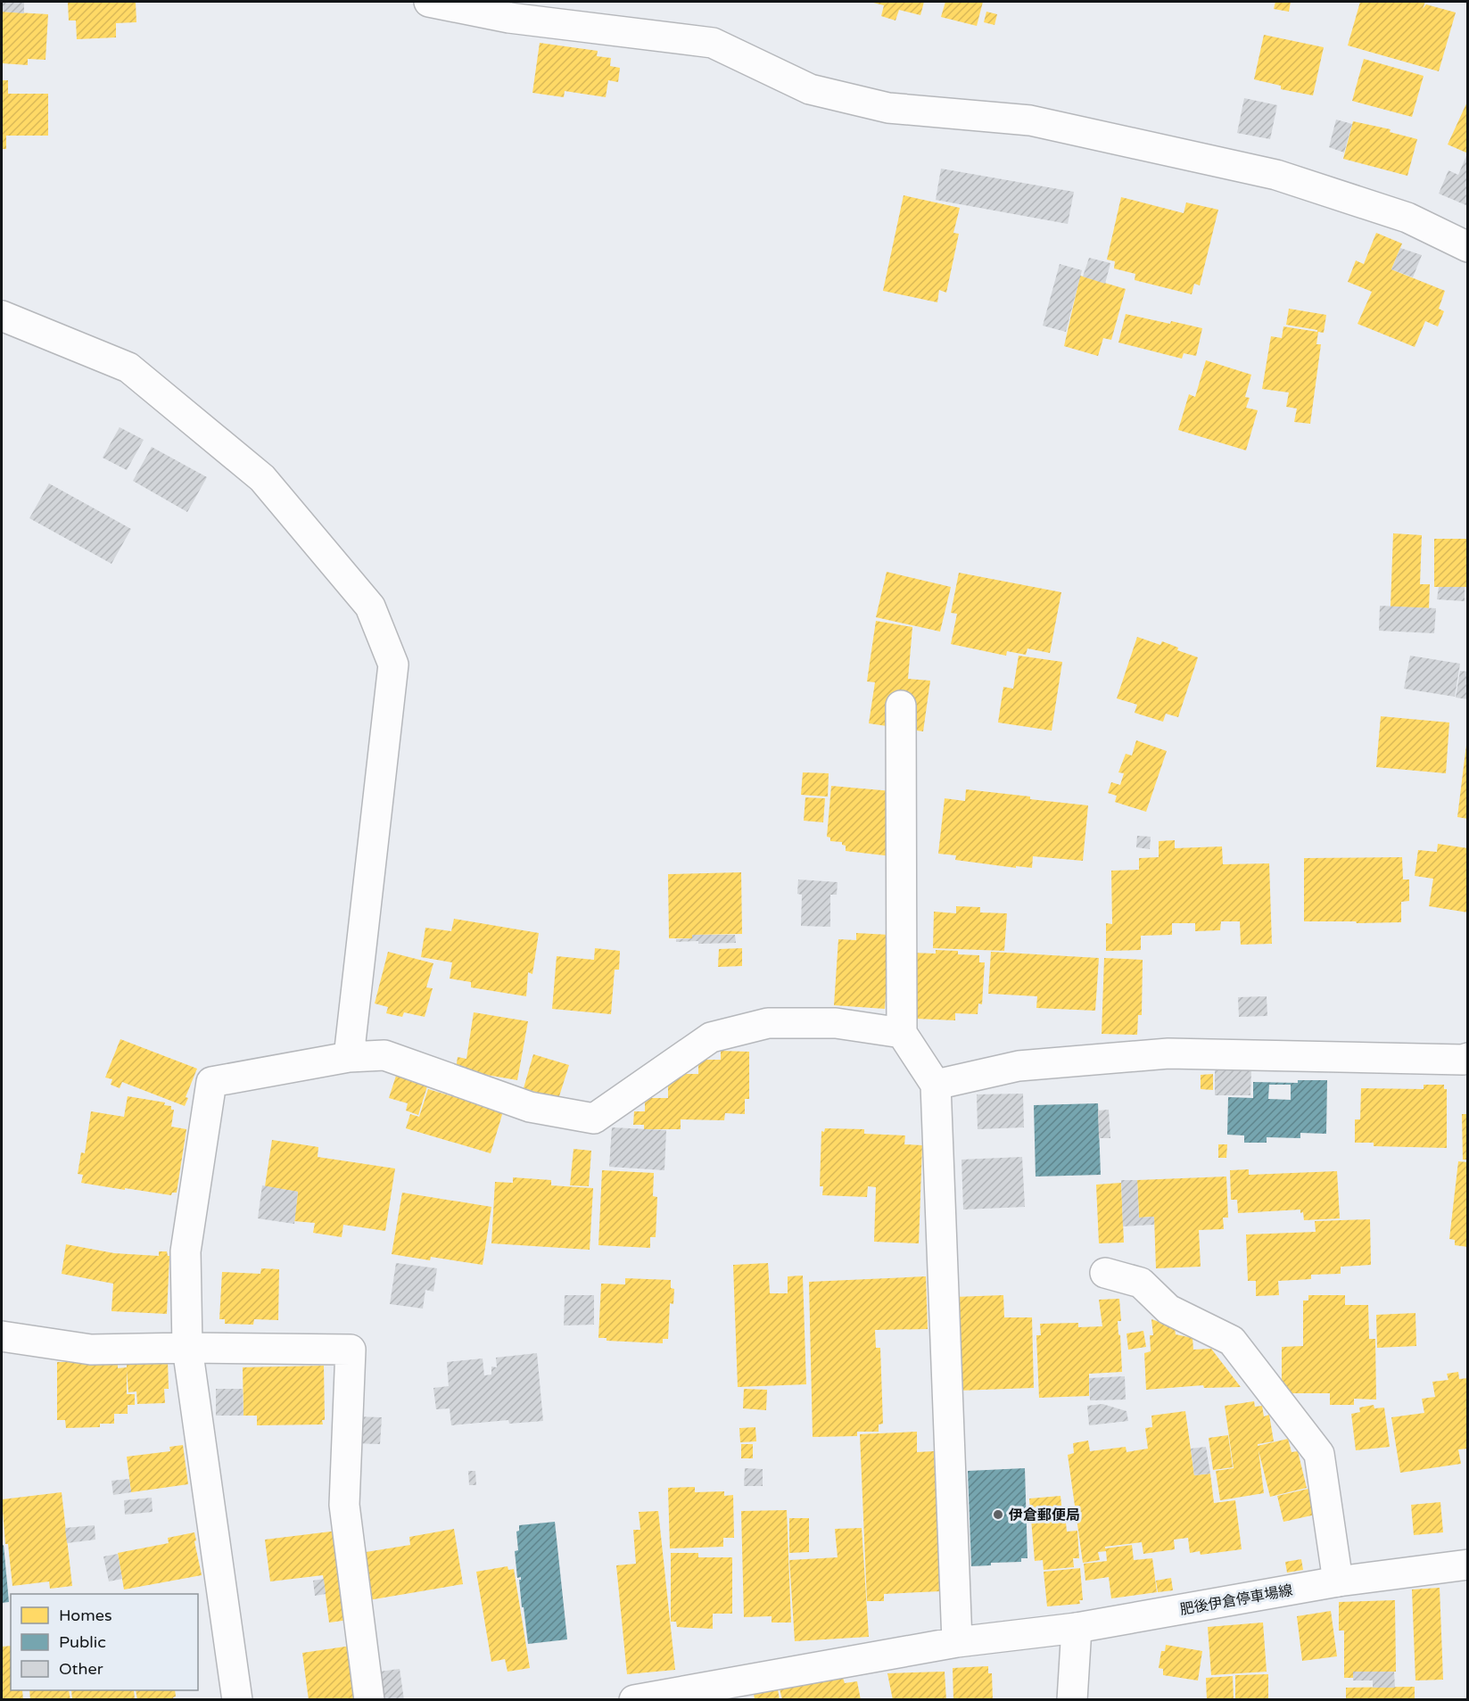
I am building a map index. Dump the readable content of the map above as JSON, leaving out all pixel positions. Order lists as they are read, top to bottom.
{
  "streets": {
    "street": ["肥後伊倉停車場線"]
  },
  "places": ["伊倉郵便局"],
  "legend": ["Homes", "Public", "Other"]
}
